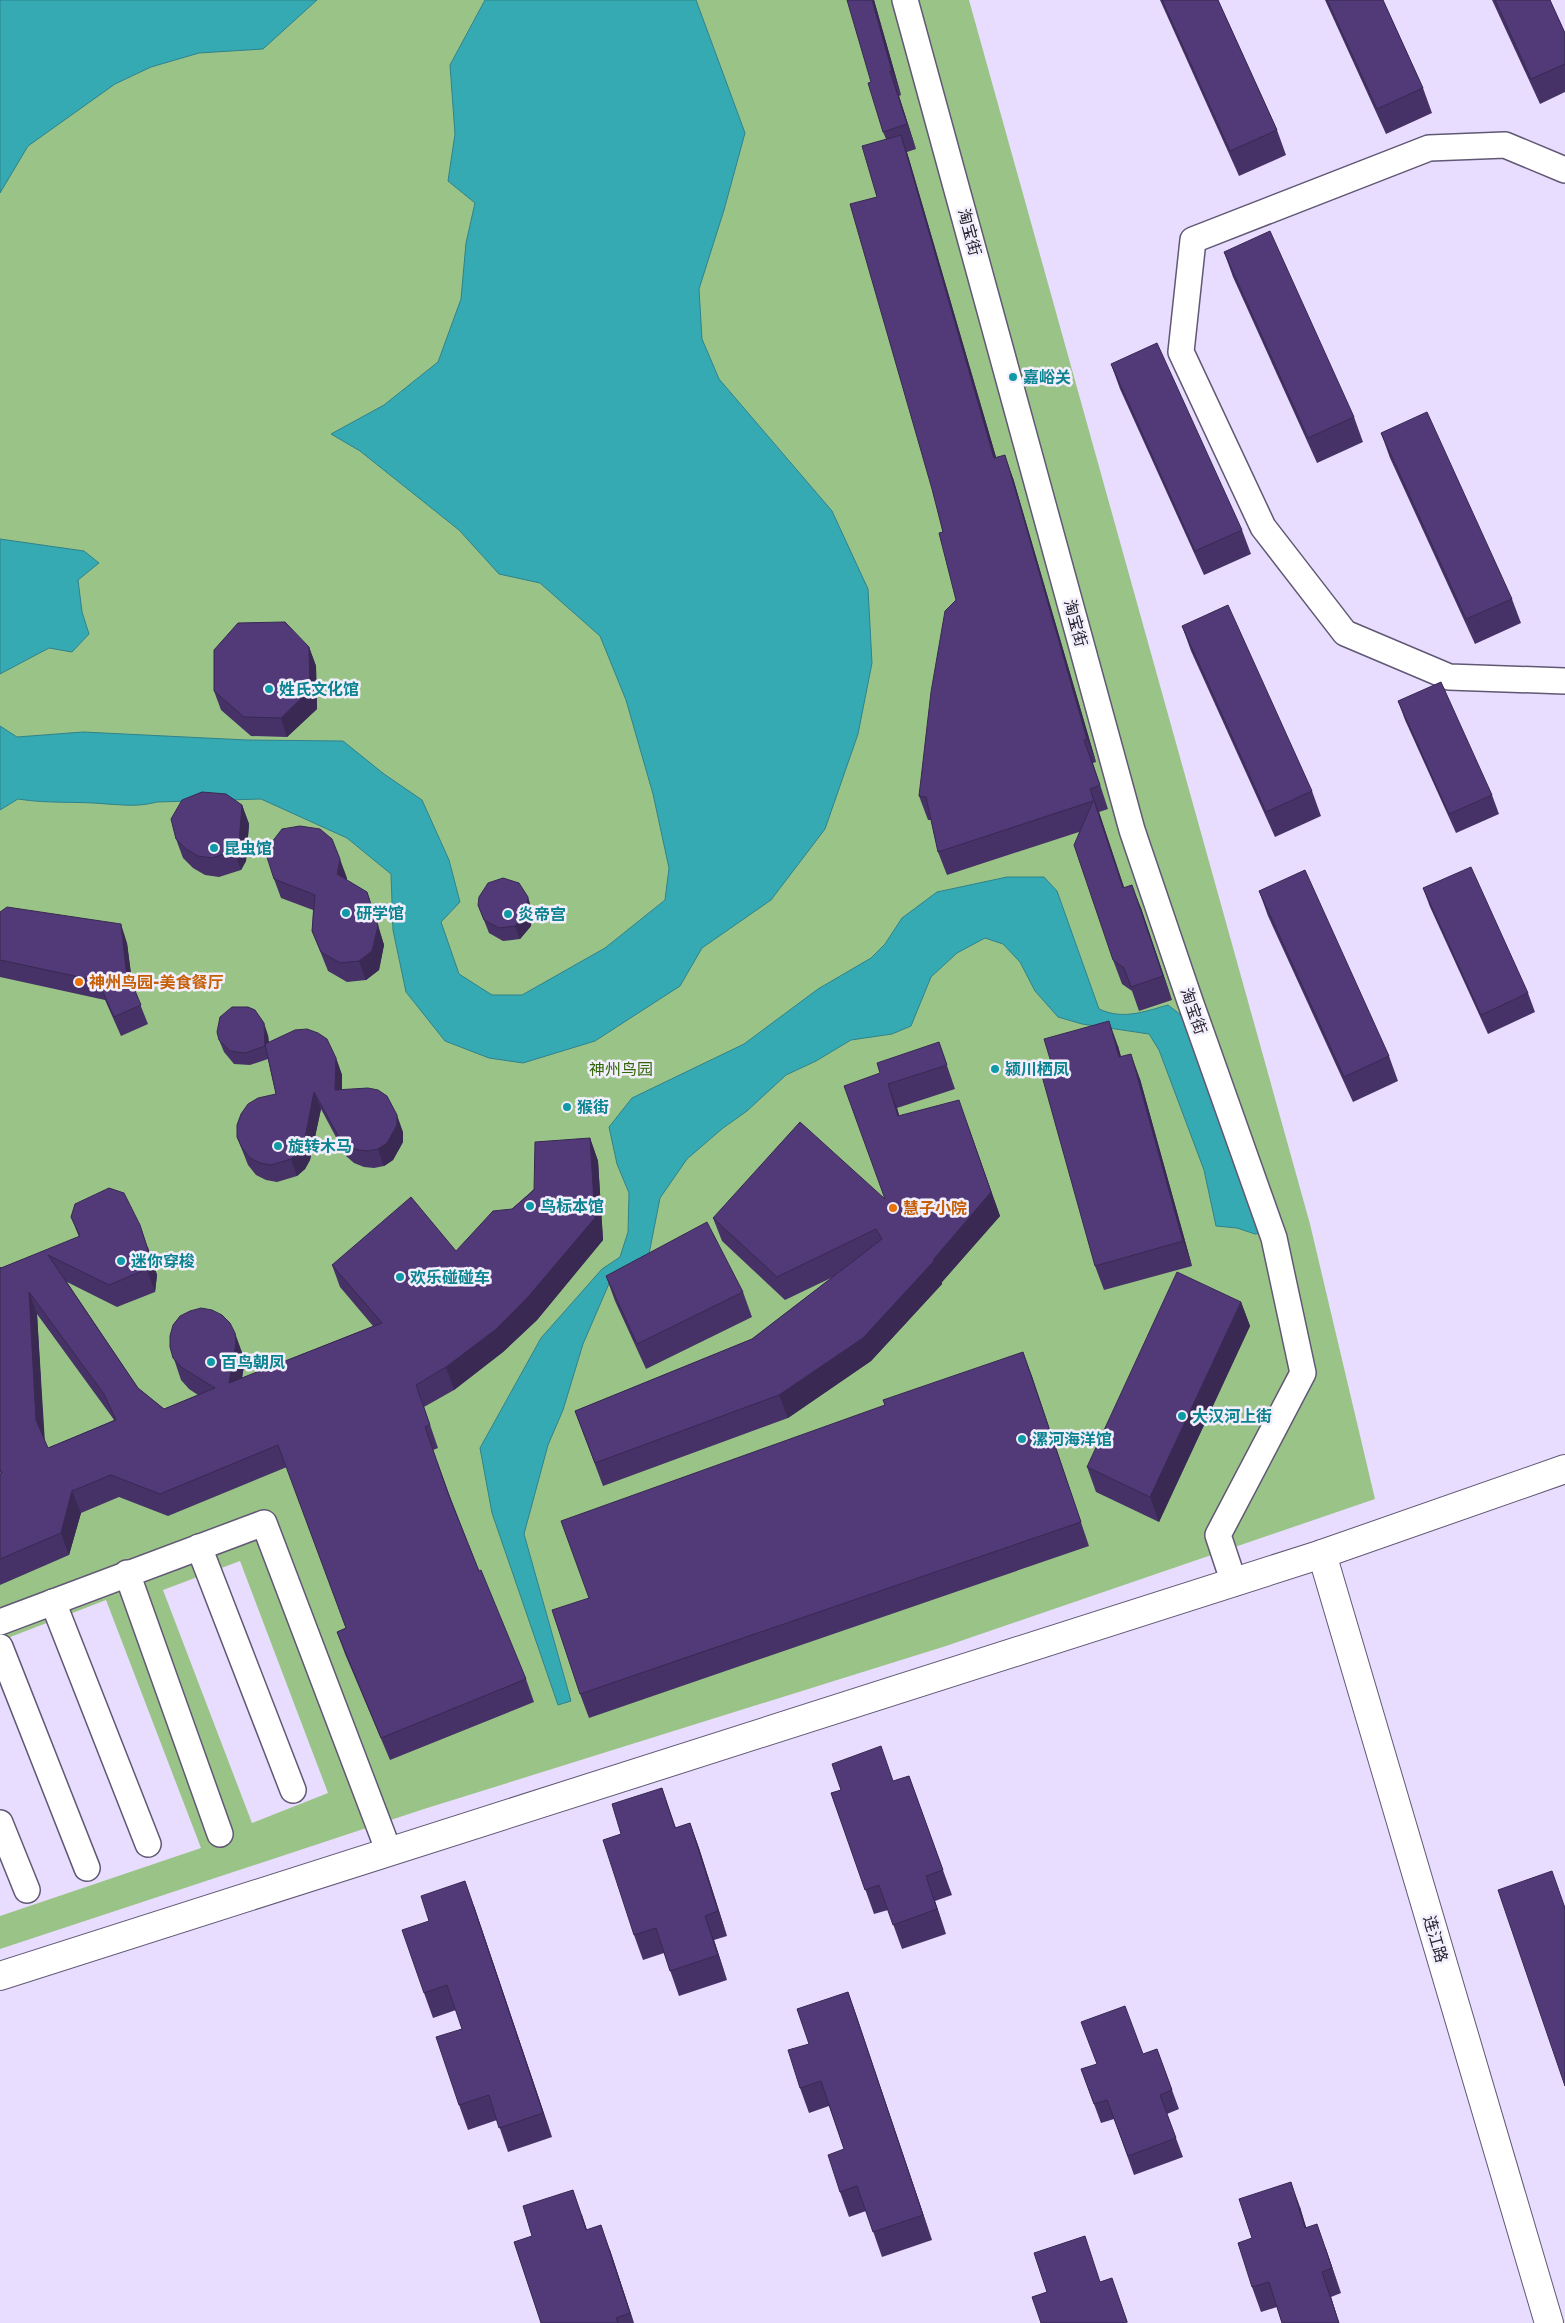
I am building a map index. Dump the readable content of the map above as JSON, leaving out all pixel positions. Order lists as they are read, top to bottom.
{
  "streets": {
    "street": ["淘宝街", "连江路"]
  },
  "parks": ["神州鸟园"],
  "places": [
    "嘉峪关",
    "姓氏文化馆",
    "昆虫馆",
    "研学馆",
    "炎帝宫",
    "神州鸟园-美食餐厅",
    "颍川栖凤",
    "猴街",
    "旋转木马",
    "鸟标本馆",
    "慧子小院",
    "迷你穿梭",
    "欢乐碰碰车",
    "百鸟朝凤",
    "大汉河上街",
    "漯河海洋馆"
  ]
}
